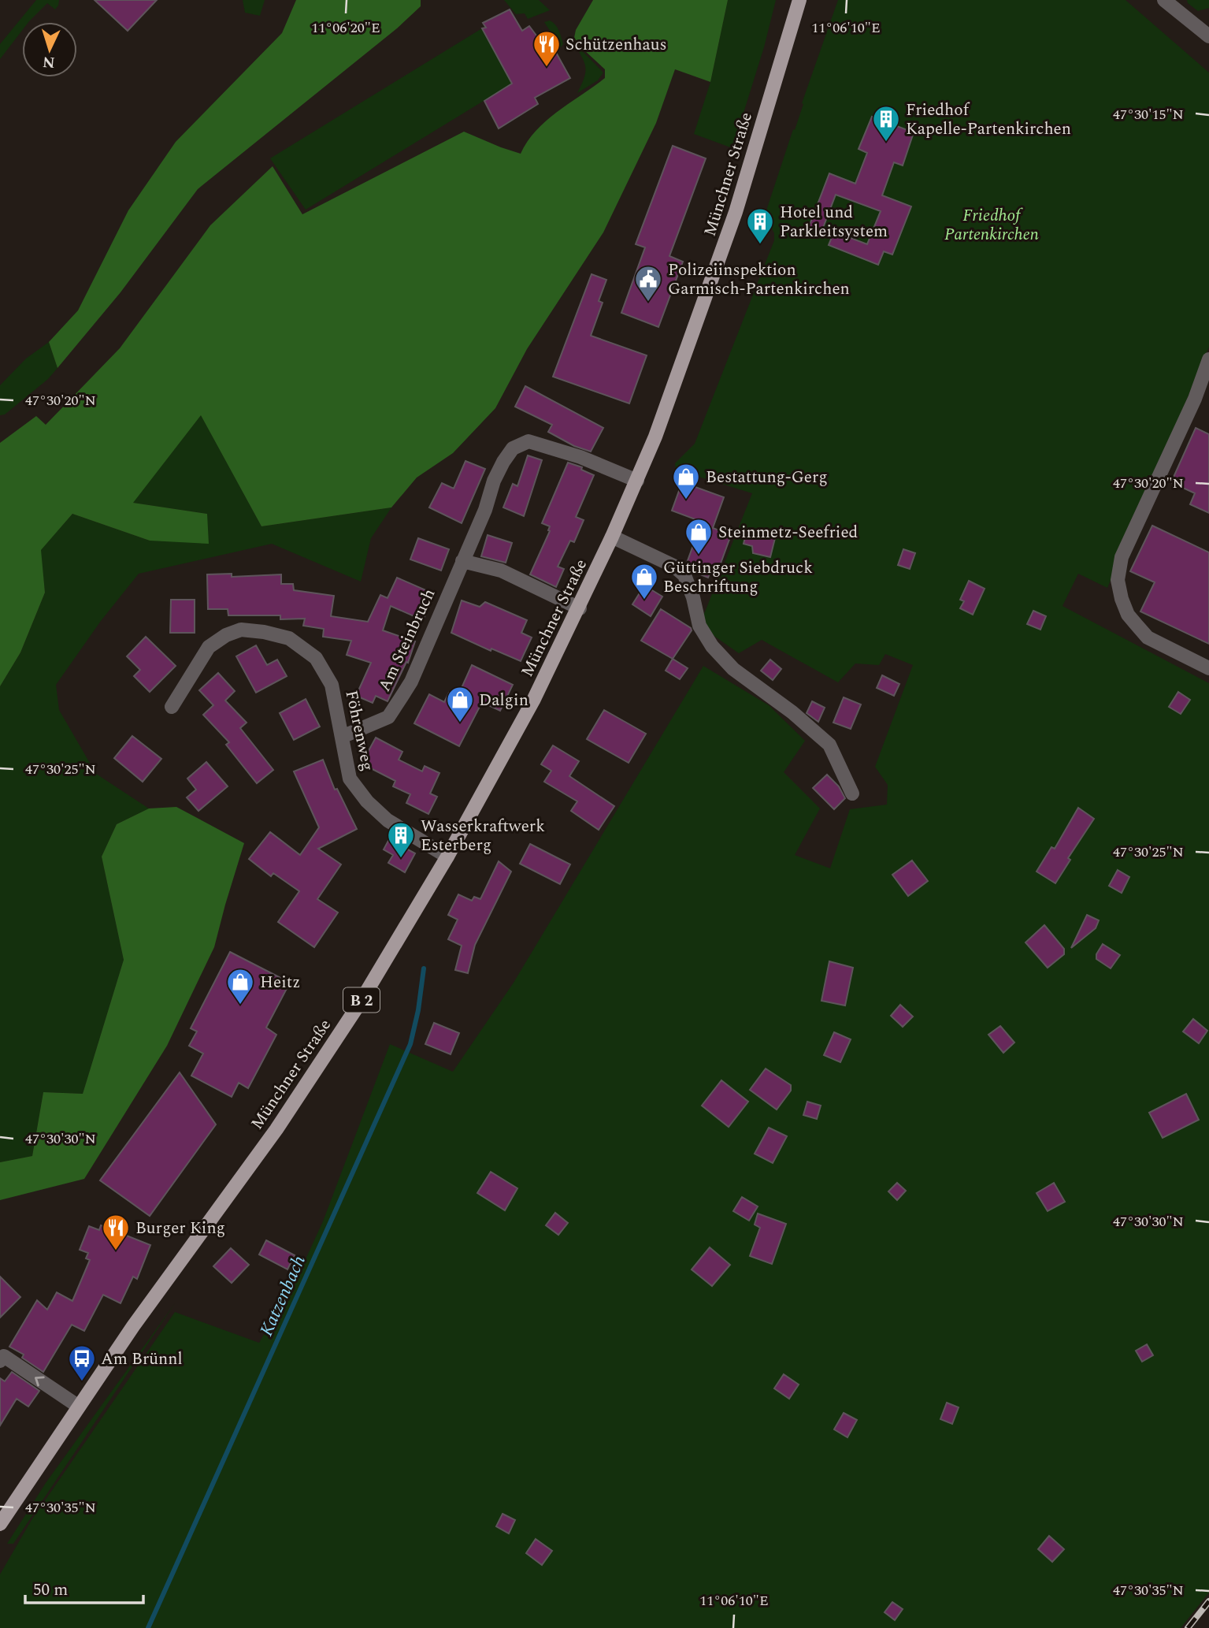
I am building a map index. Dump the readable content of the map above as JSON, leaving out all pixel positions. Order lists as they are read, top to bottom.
{
  "streets": {
    "main road": ["Münchner Straße", "B 2"],
    "street": ["Am Steinbruch", "Föhrenweg"]
  },
  "crossings": [
    ["Münchner Straße", "Am Steinbruch"],
    ["Münchner Straße", "Föhrenweg"],
    ["Am Steinbruch", "Föhrenweg"]
  ],
  "water": ["Katzenbach"],
  "parks": ["Friedhof Partenkirchen"],
  "places": {
    "restaurant": ["Schützenhaus", "Burger King"],
    "building": ["Friedhof Kapelle-Partenkirchen", "Hotel und Parkleitsystem", "Wasserkraftwerk Esterberg"],
    "public building": ["Polizeiinspektion Garmisch-Partenkirchen"],
    "shop": [
      "Bestattung-Gerg",
      "Steinmetz-Seefried",
      "Güttinger Siebdruck Beschriftung",
      "Dalgin",
      "Heitz"
    ],
    "bus stop": ["Am Brünnl"]
  },
  "scale_bar": "50 m",
  "north": "bottom",
  "coordinates": [
    "11°06'20\"E",
    "11°06'10\"E",
    "47°30'15\"N",
    "47°30'20\"N",
    "47°30'25\"N",
    "47°30'30\"N",
    "47°30'35\"N"
  ]
}
